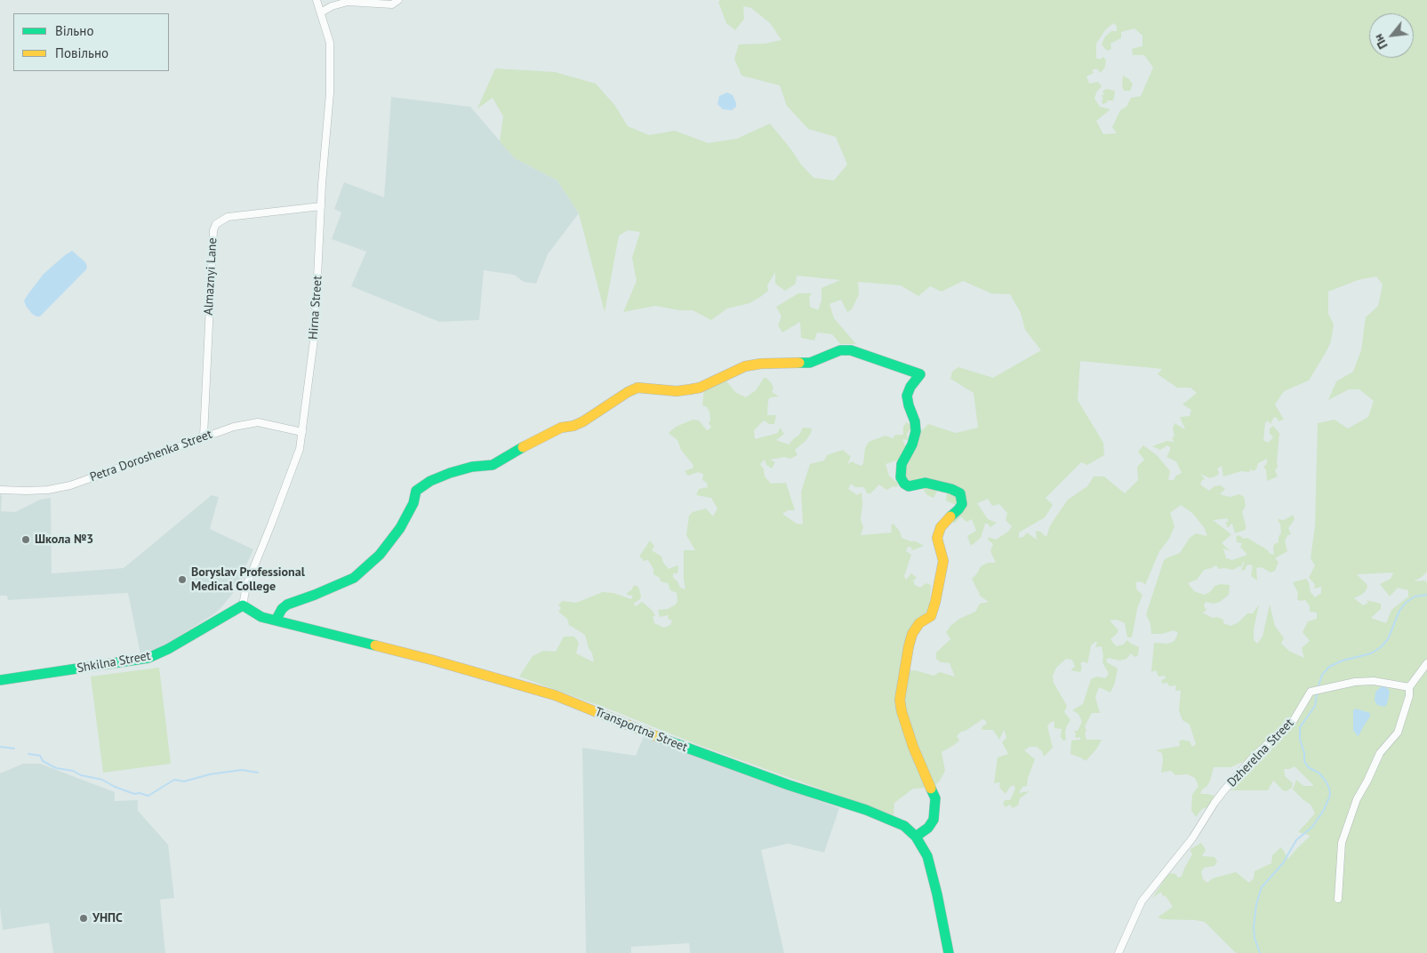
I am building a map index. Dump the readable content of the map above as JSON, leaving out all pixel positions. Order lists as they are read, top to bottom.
{
  "streets": {
    "street": [
      "Almaznyi Lane",
      "Hirna Street",
      "Petra Doroshenka Street",
      "Shkilna Street",
      "Transportna Street",
      "Dzherelna Street"
    ]
  },
  "crossings": [
    ["Almaznyi Lane", "Hirna Street"],
    ["Almaznyi Lane", "Petra Doroshenka Street"],
    ["Hirna Street", "Petra Doroshenka Street"],
    ["Hirna Street", "Shkilna Street"],
    ["Hirna Street", "Transportna Street"],
    ["Shkilna Street", "Transportna Street"]
  ],
  "places": ["Школа №3", "Boryslav Professional Medical College", "УНПС"],
  "legend": ["Вільно", "Повільно"],
  "north": "bottom left"
}
